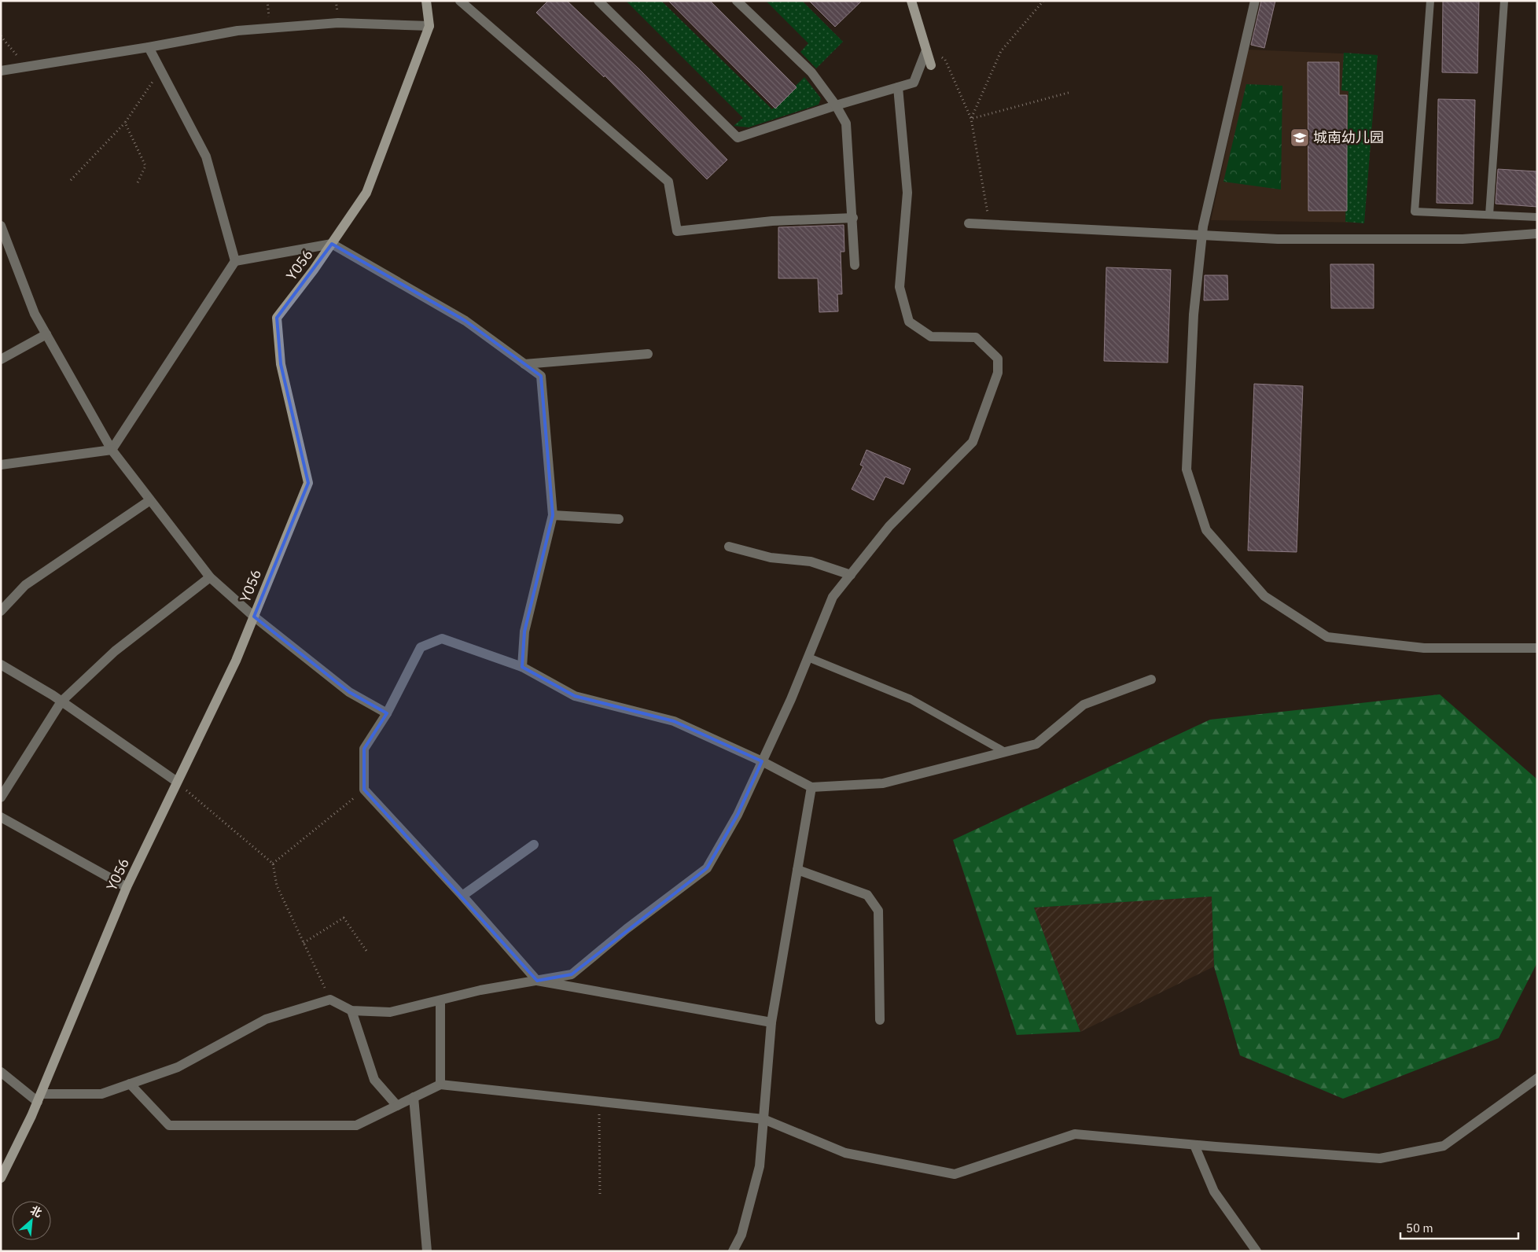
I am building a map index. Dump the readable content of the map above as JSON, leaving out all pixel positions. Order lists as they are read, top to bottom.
{
  "streets": {
    "street": ["Y056"]
  },
  "places": {
    "school or university": ["城南幼儿园"]
  },
  "scale_bar": "50 m",
  "north": "top right"
}
